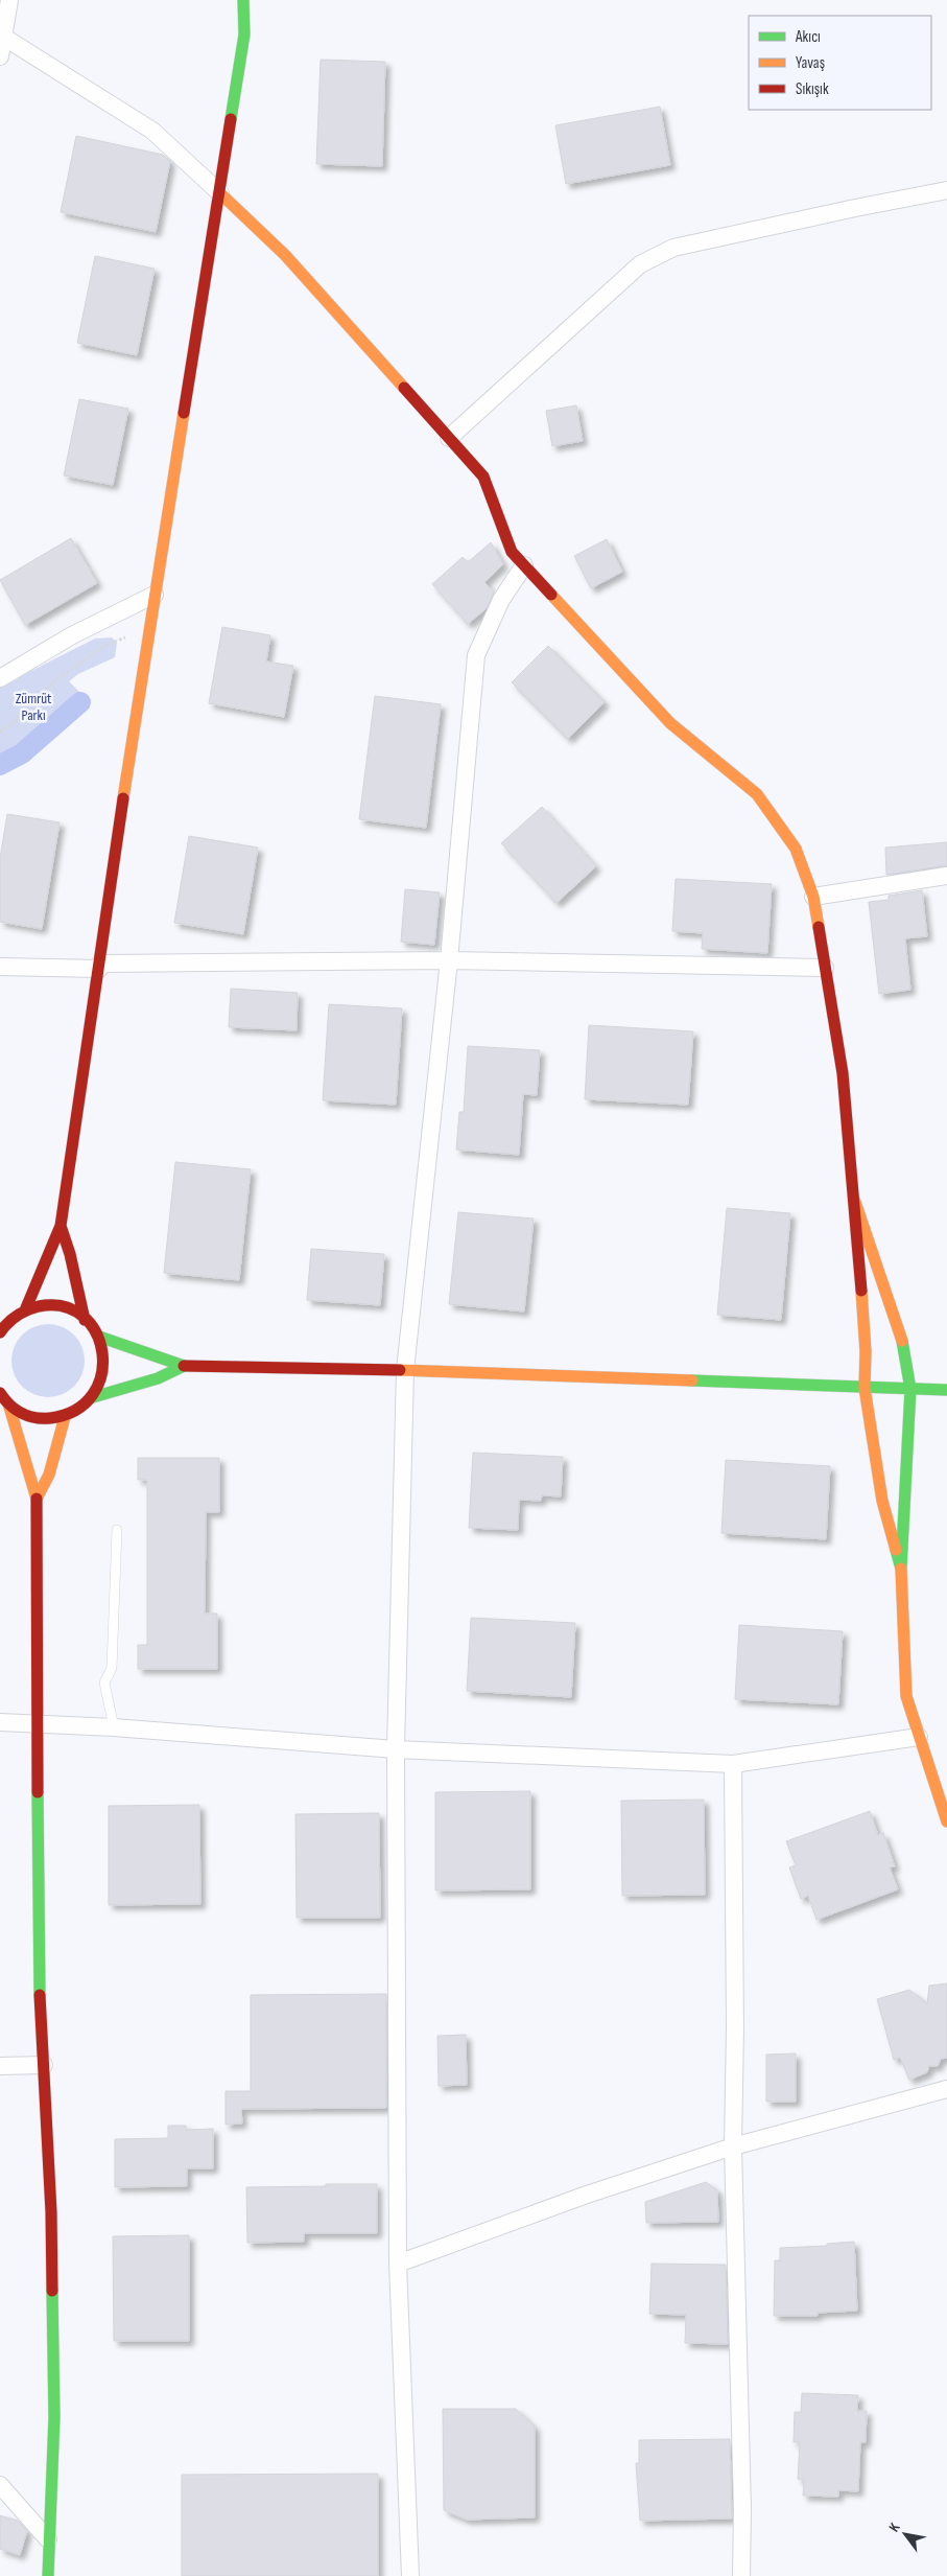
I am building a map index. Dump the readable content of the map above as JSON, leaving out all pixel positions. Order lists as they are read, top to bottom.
{
  "parks": ["Zümrüt Parkı"],
  "legend": ["Akıcı", "Yavaş", "Sıkışık"],
  "north": "top left"
}
